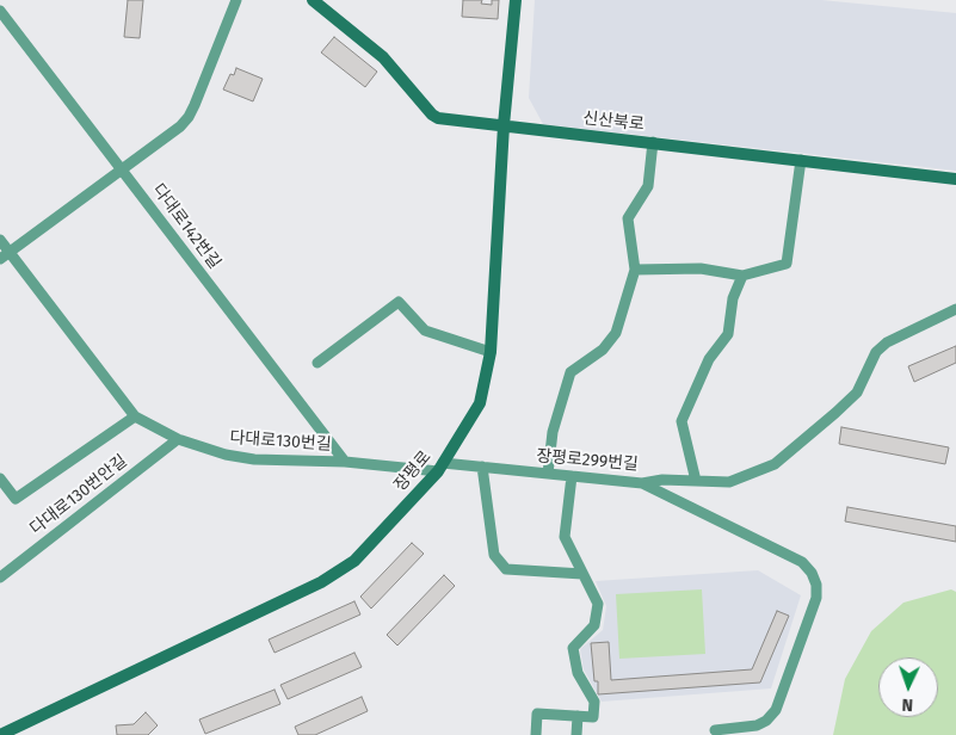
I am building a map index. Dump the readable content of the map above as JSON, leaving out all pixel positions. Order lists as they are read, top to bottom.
{
  "streets": {
    "main road": ["신산북로", "장평로"],
    "street": [
      "다대로142번길",
      "다대로130번길",
      "장평로299번길",
      "다대로130번안길"
    ]
  },
  "crossings": [
    ["신산북로", "장평로"],
    ["다대로142번길", "다대로130번길"],
    ["다대로130번길", "장평로299번길"],
    ["다대로130번길", "장평로"],
    ["다대로130번길", "다대로130번안길"],
    ["장평로299번길", "장평로"]
  ],
  "north": "bottom"
}
